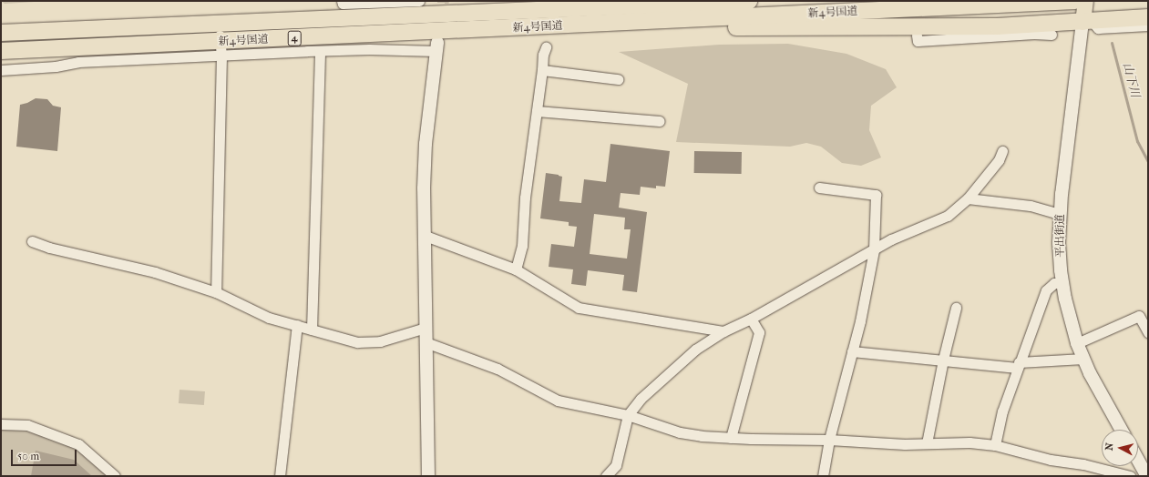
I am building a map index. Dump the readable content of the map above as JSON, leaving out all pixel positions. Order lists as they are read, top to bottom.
{
  "streets": {
    "highway": ["新4号国道", "4"],
    "street": ["平出街道"]
  },
  "water": ["山下川"],
  "scale_bar": "50 m",
  "north": "left"
}
